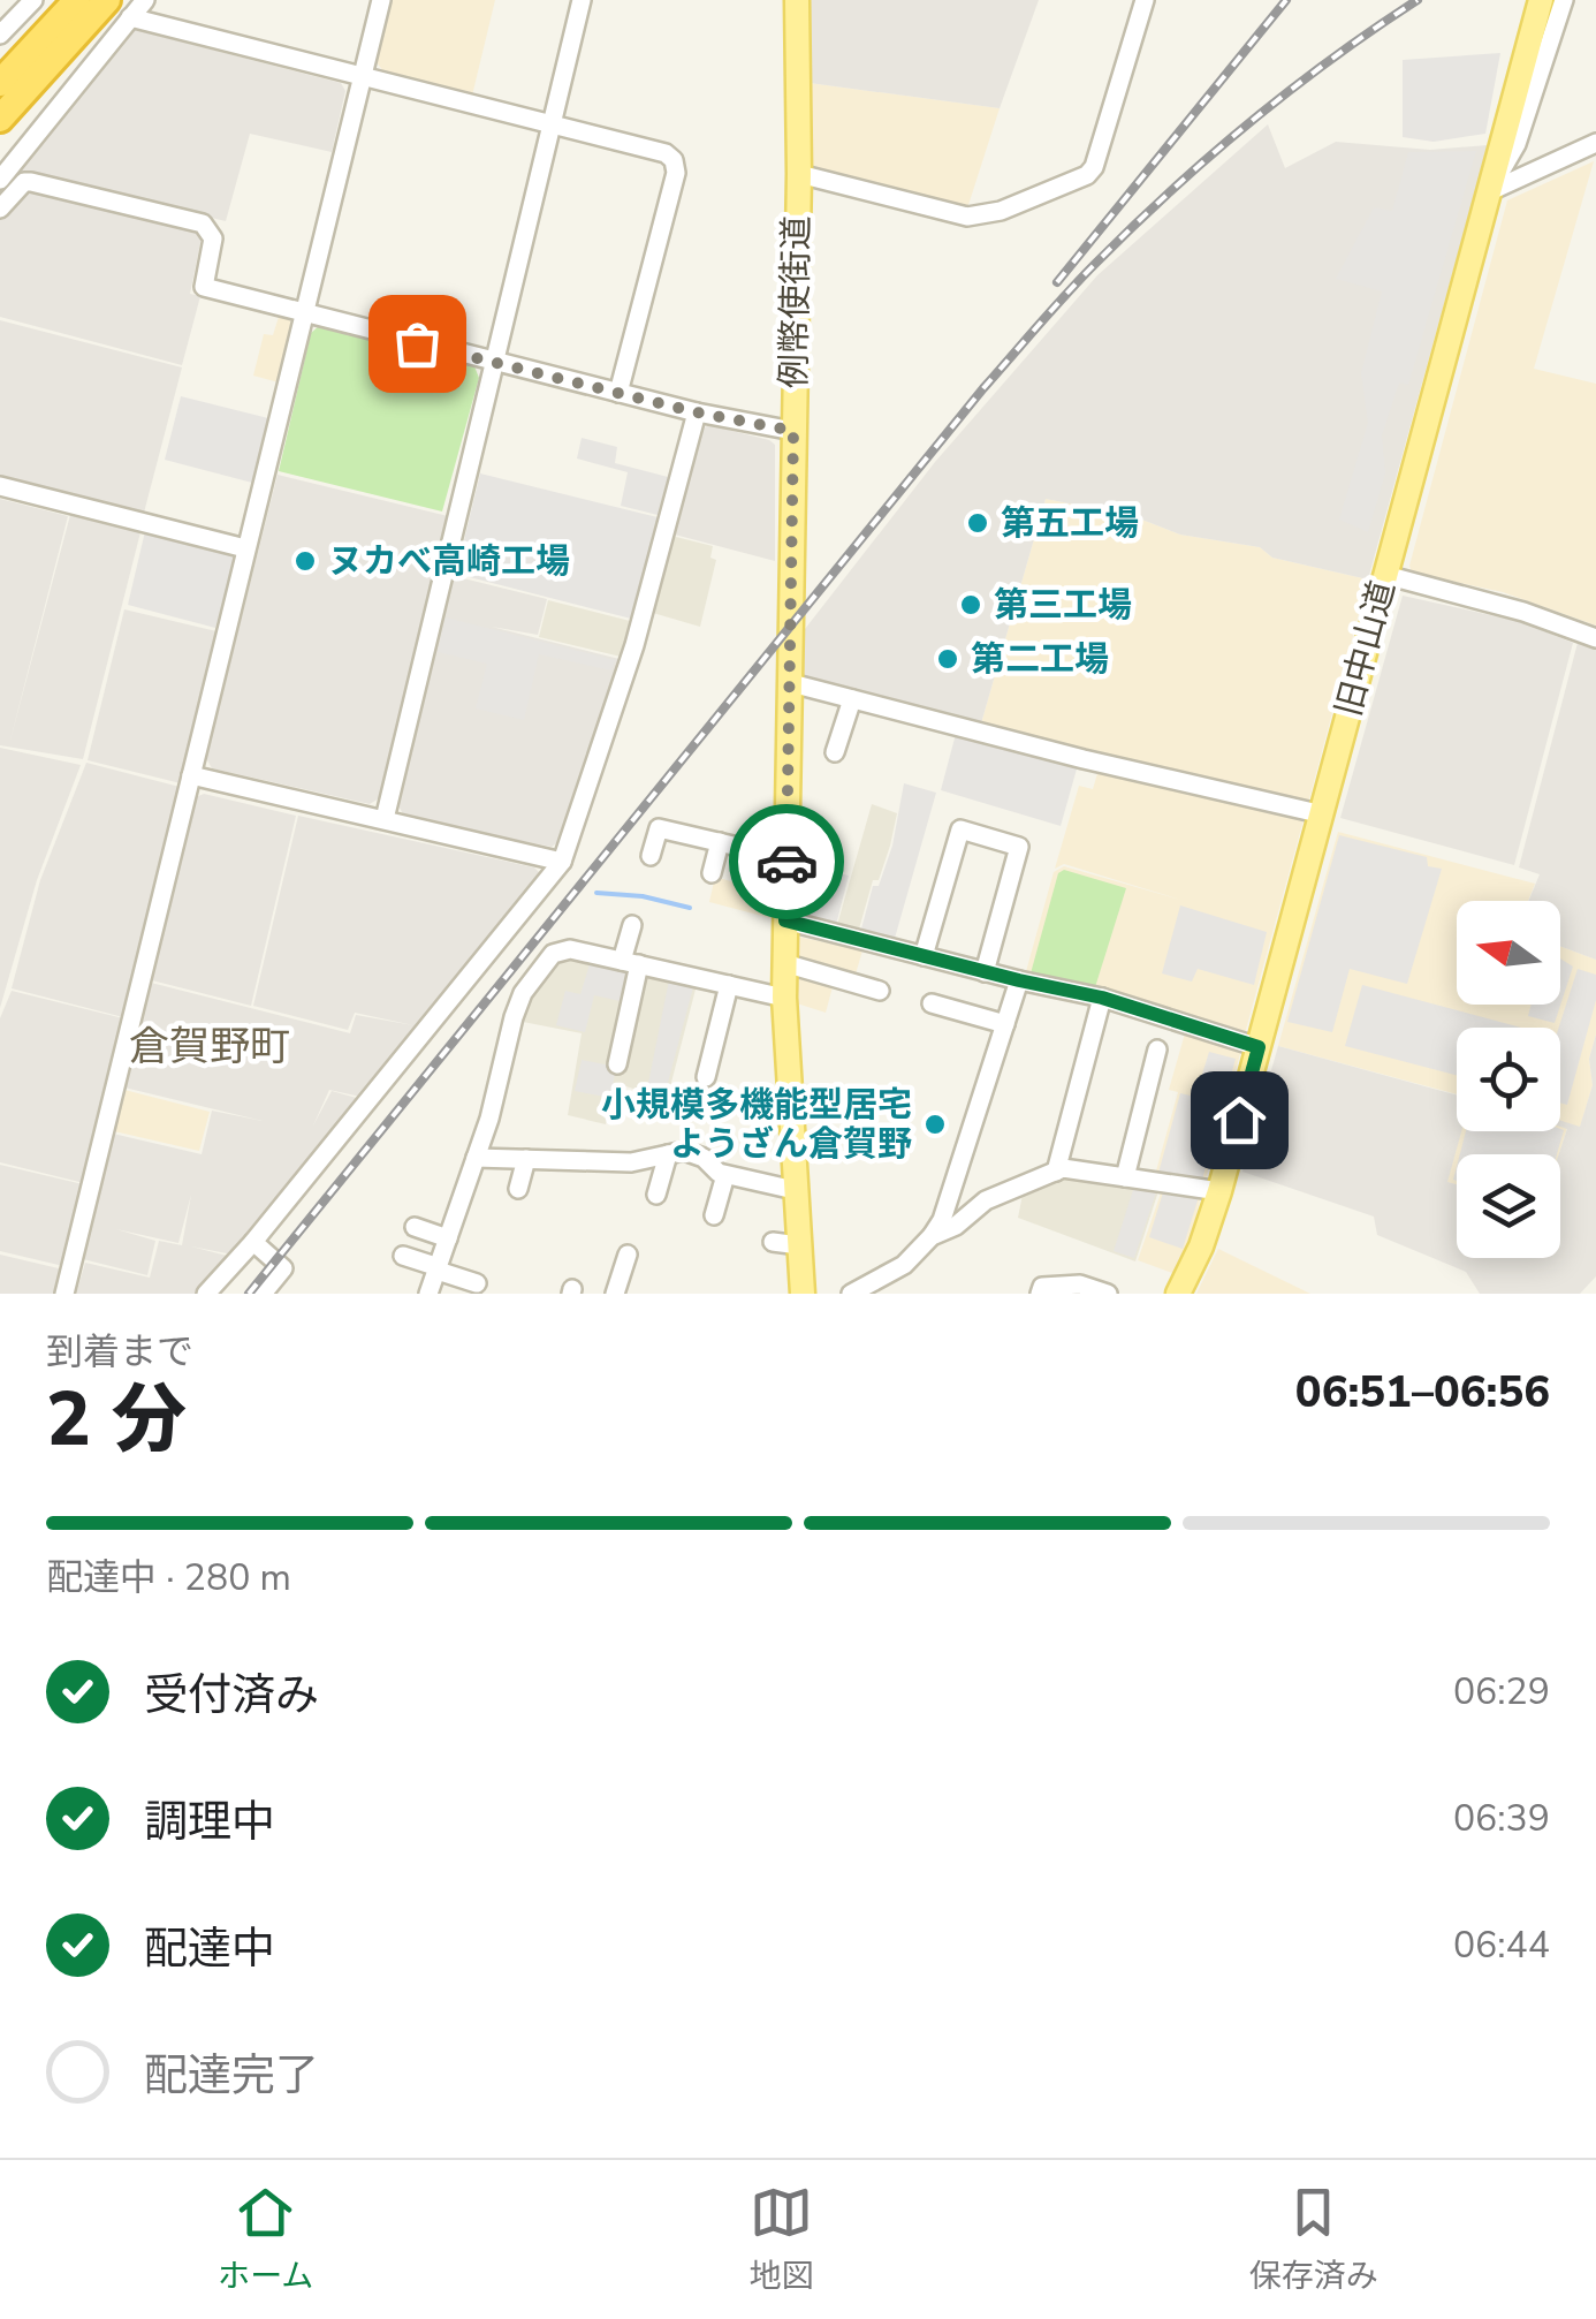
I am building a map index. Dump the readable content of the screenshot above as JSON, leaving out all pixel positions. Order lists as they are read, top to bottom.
{
  "streets": {
    "main road": ["例幣使街道", "旧中山道"]
  },
  "districts": ["倉賀野町"],
  "places": [
    "第五工場",
    "ヌカべ高崎工場",
    "第三工場",
    "第二工場",
    "小規模多機能型居宅 ようざん倉賀野"
  ],
  "north": "left",
  "page": {
    "heading": ["2 分", "到着まで", "06:51–06:56"],
    "bar": "配達中 · 280 m",
    "list": [
      ["受付済み", "06:29"],
      ["調理中", "06:39"],
      ["配達中", "06:44"],
      "配達完了"
    ],
    "tabs": ["ホーム", "地図", "保存済み"]
  }
}
